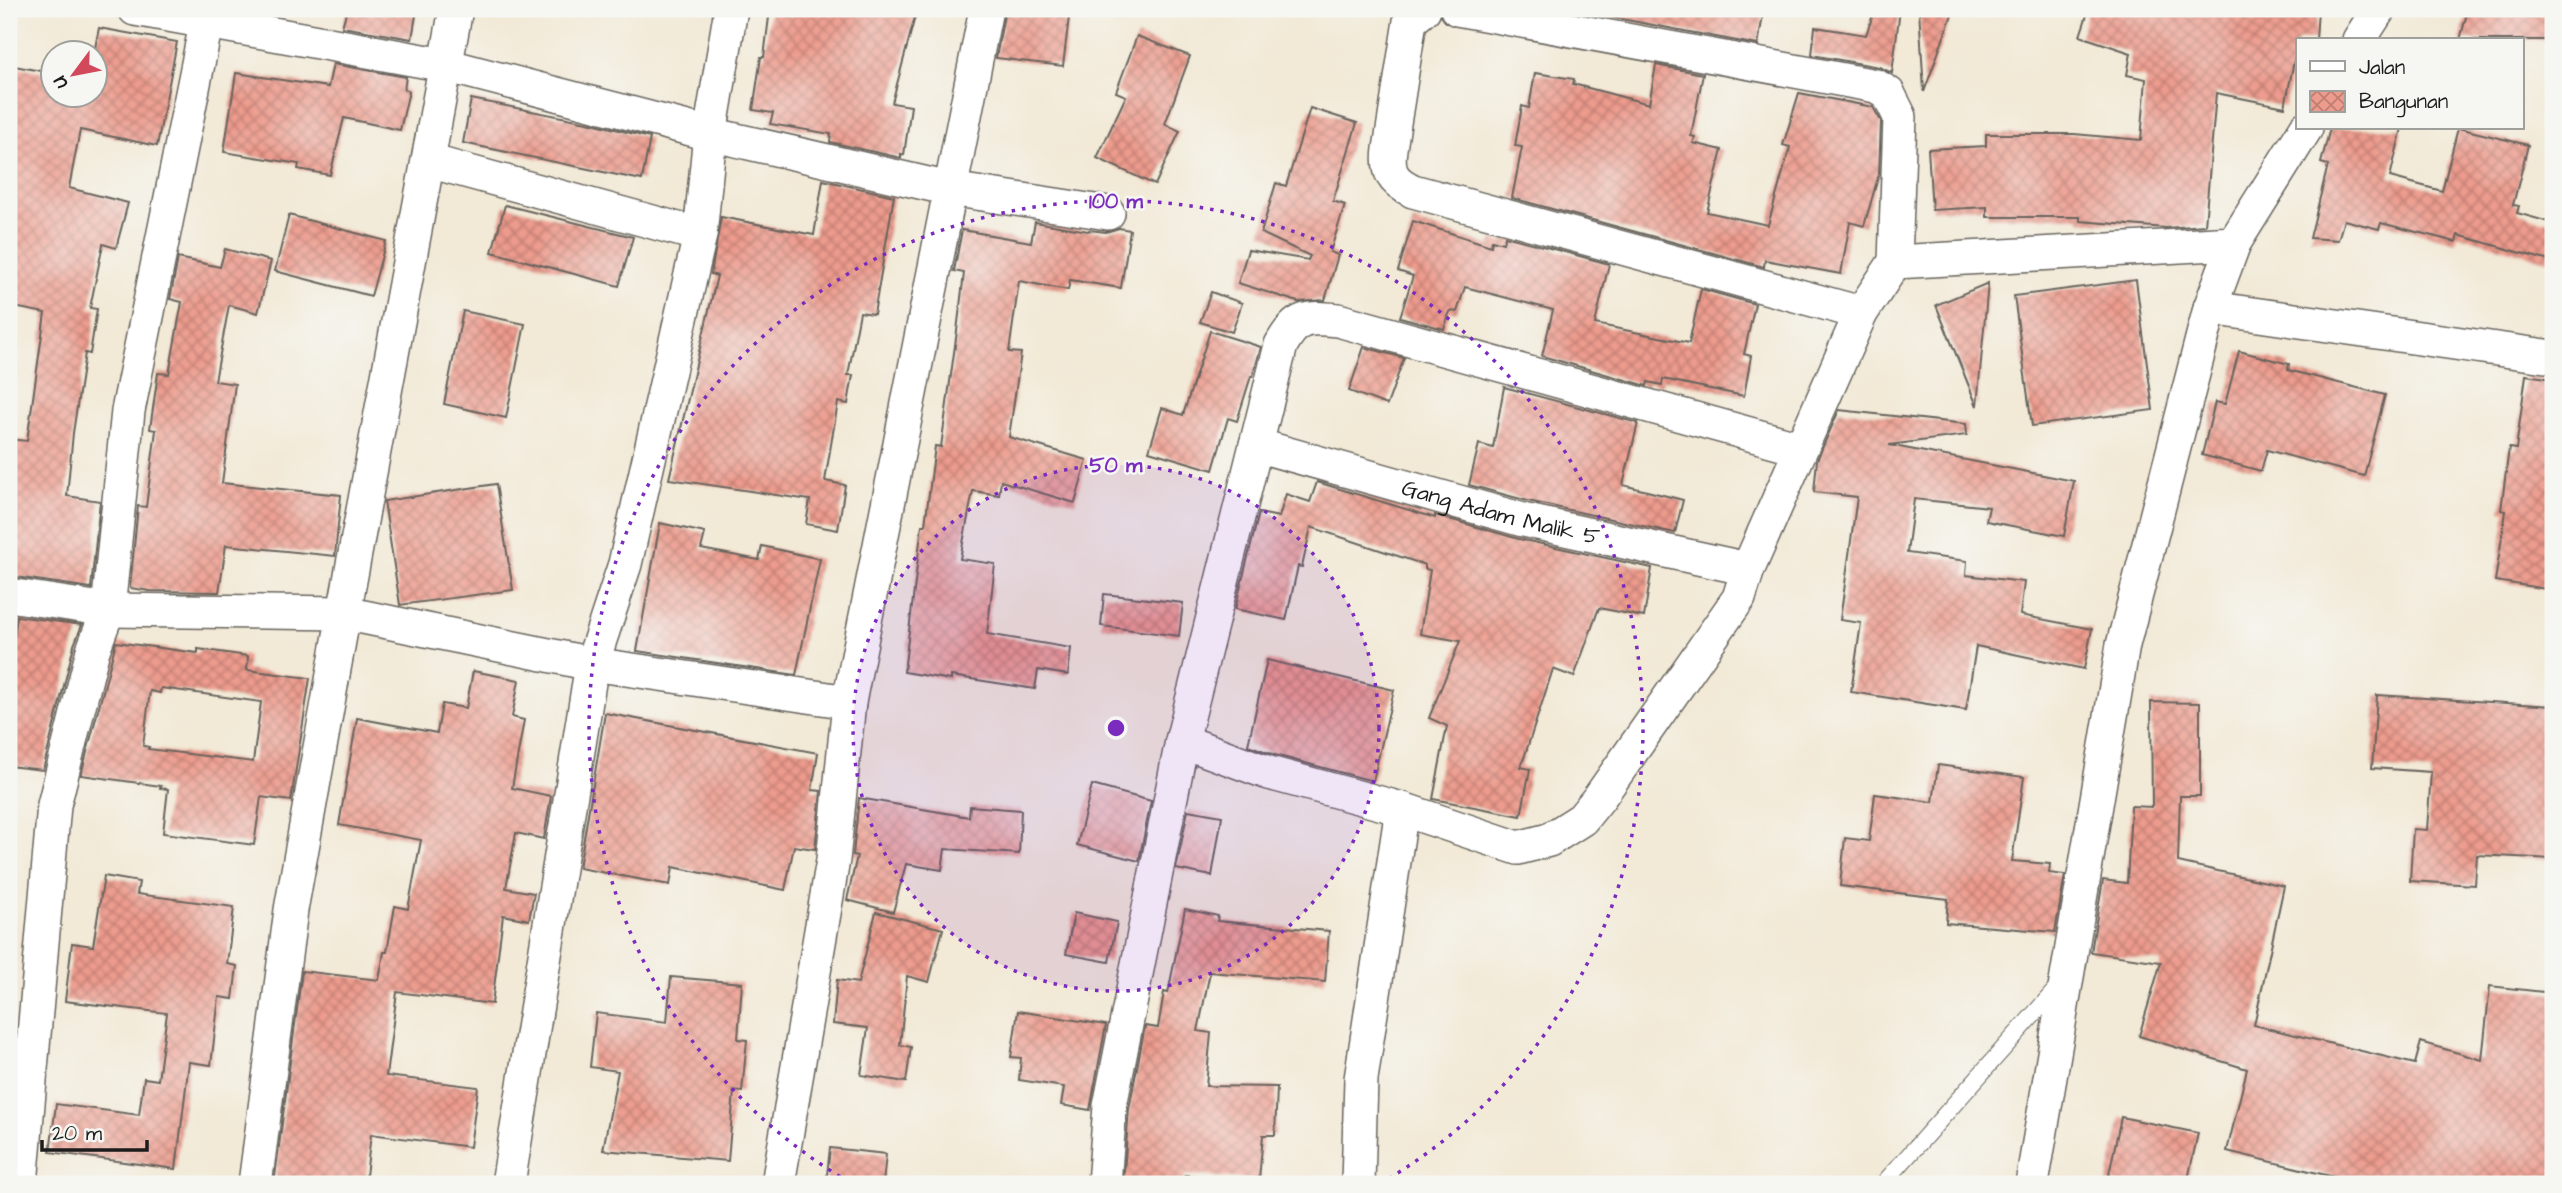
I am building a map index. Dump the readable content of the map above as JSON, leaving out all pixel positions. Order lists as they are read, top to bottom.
{
  "streets": {
    "street": ["Gang Adam Malik 5"]
  },
  "legend": ["Jalan", "Bangunan"],
  "scale_bar": "20 m",
  "north": "bottom left",
  "rings": ["100 m", "50 m"]
}
